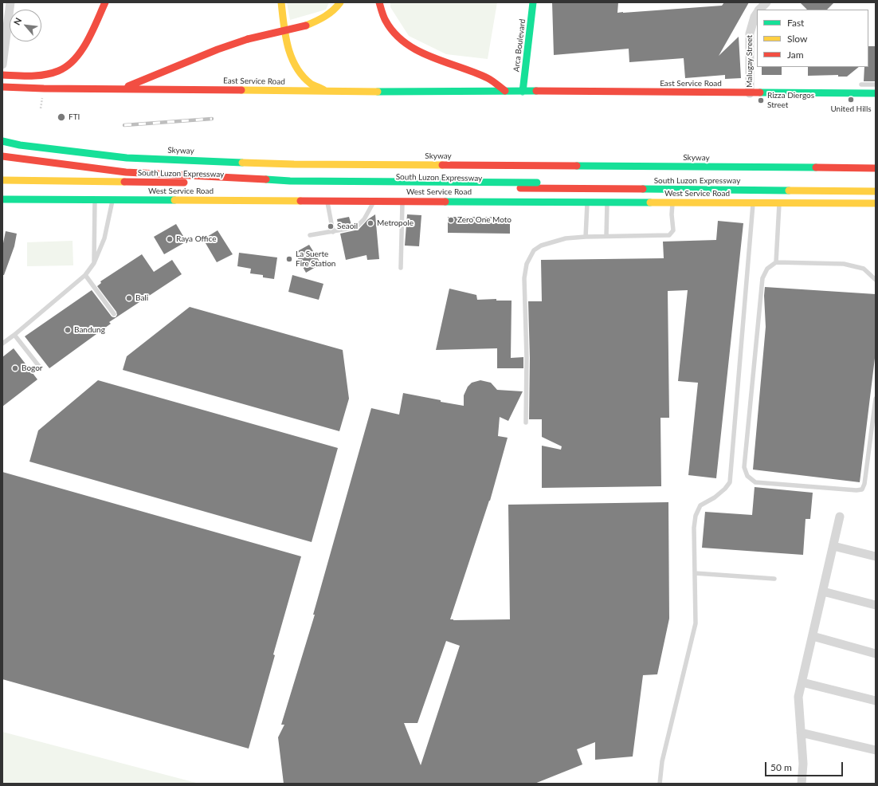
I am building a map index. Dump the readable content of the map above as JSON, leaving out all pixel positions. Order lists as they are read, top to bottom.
{
  "streets": {
    "main road": [
      "Arca Boulevard",
      "East Service Road",
      "Skyway",
      "South Luzon Expressway",
      "West Service Road"
    ],
    "street": ["Malugay Street"]
  },
  "crossings": [
    ["Arca Boulevard", "East Service Road"],
    ["Malugay Street", "East Service Road"]
  ],
  "places": [
    "United Hills",
    "Rizza Diergos Street",
    "FTI",
    "Zero One Moto",
    "Metropole",
    "Seaoil",
    "Raya Office",
    "La Suerte Fire Station",
    "Bali",
    "Bandung",
    "Bogor"
  ],
  "legend": ["Fast", "Slow", "Jam"],
  "scale_bar": "50 m",
  "north": "top left"
}
